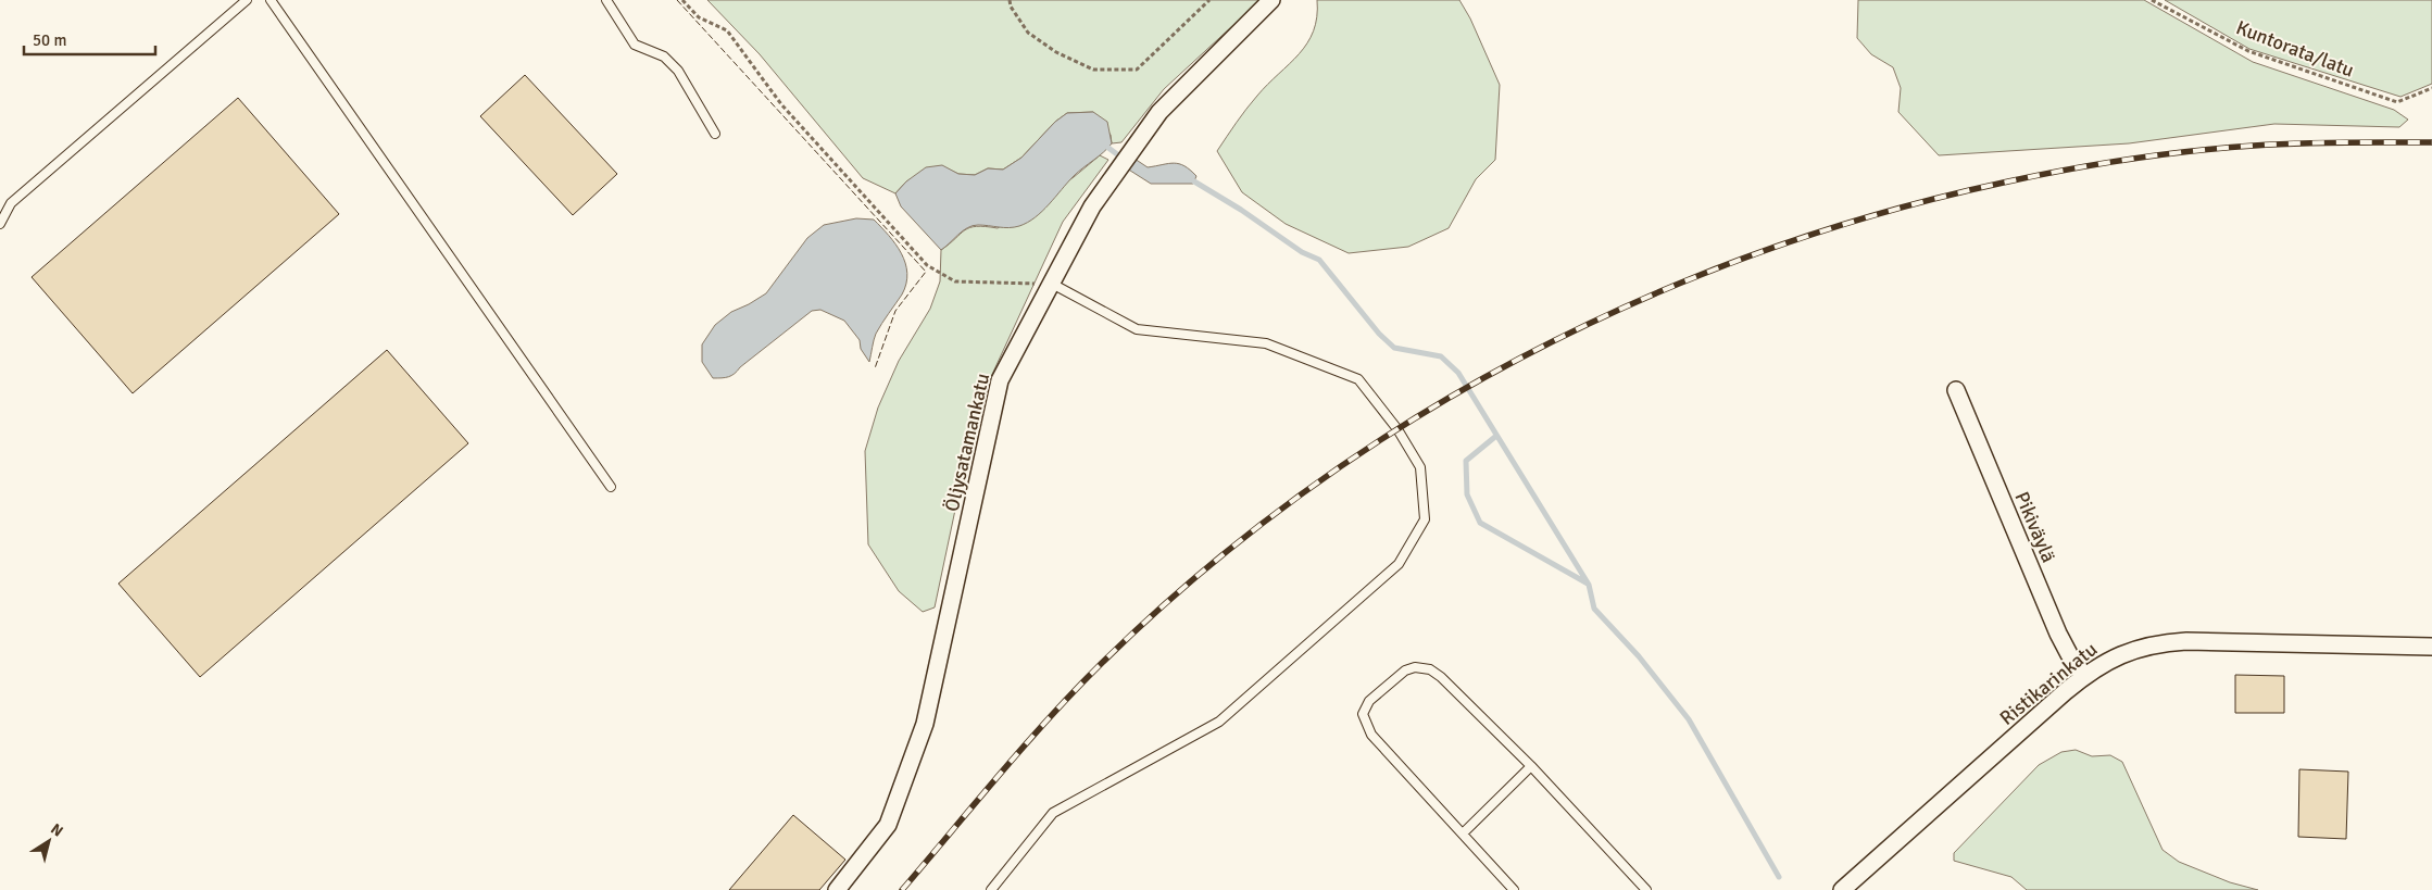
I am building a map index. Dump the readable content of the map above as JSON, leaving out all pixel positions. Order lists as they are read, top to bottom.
{
  "streets": {
    "street": ["Öljysatamankatu", "Pikiväylä", "Ristikarinkatu"],
    "path": ["Kuntorata/latu"]
  },
  "crossings": [
    ["Pikiväylä", "Ristikarinkatu"]
  ],
  "scale_bar": "50 m",
  "north": "top right"
}
